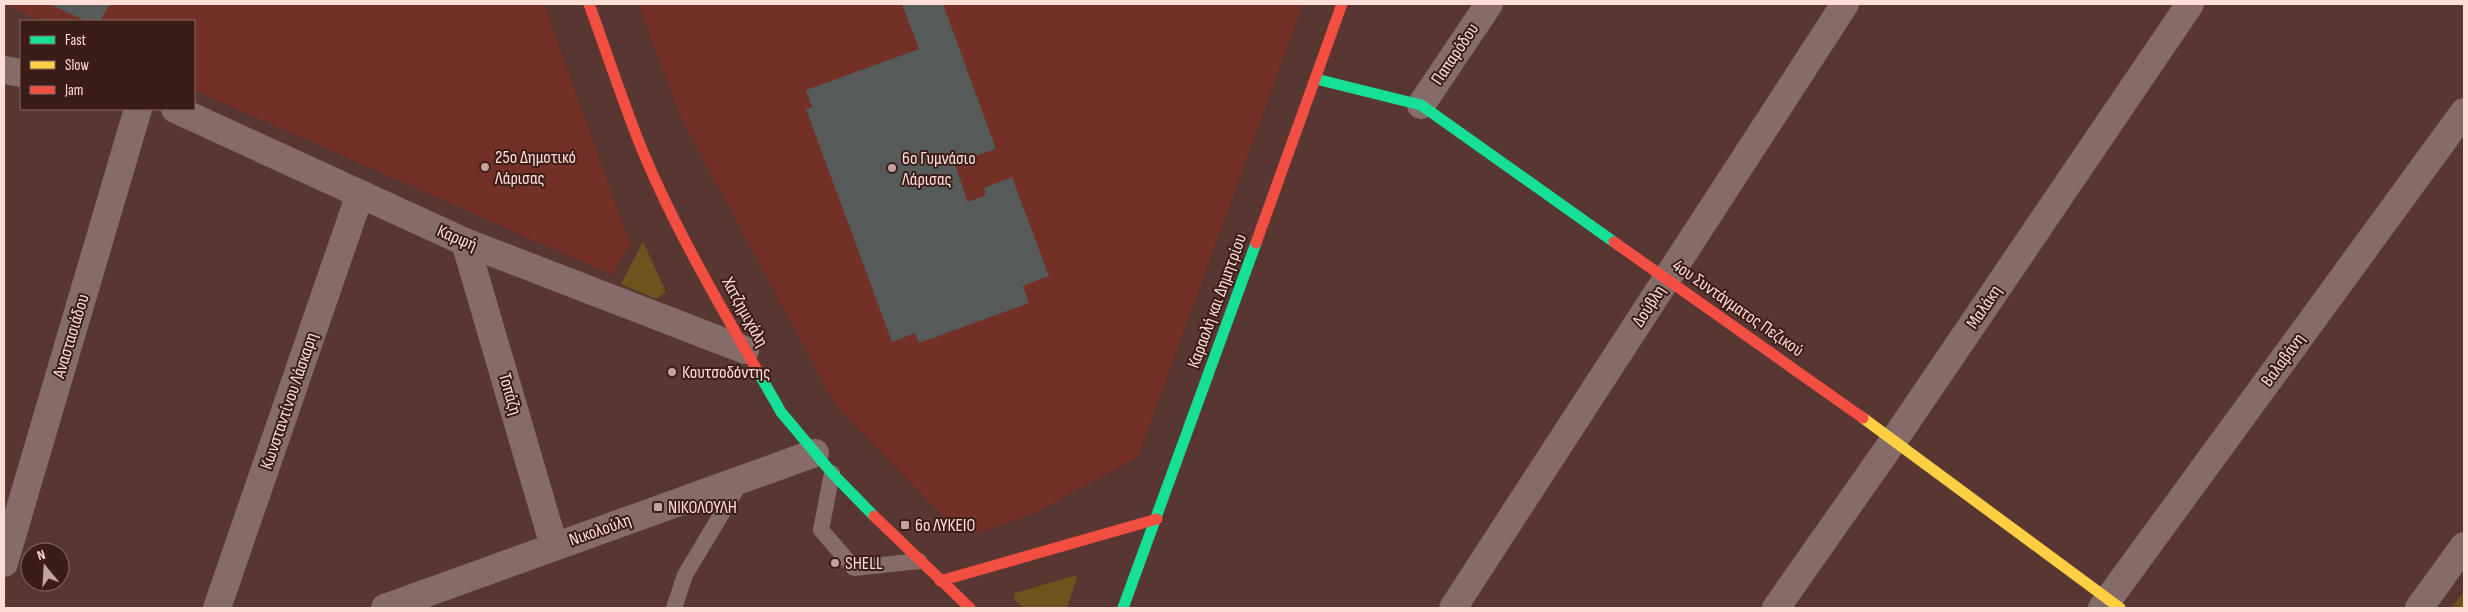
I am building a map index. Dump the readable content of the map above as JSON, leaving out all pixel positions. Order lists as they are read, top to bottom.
{
  "streets": {
    "street": [
      "Παπαρόδου",
      "Καρφή",
      "Καραολή και Δημητρίου",
      "Δούβλη",
      "Μαλάκη",
      "4ου Συντάγματος Πεζικού",
      "Χατζημιχάλη",
      "Αναστασιάδου",
      "Βαλαβάνη",
      "Τοπάζη",
      "Κωνσταντίνου Λάσκαρη",
      "Νικολούλη"
    ]
  },
  "crossings": [
    ["Παπαρόδου", "4ου Συντάγματος Πεζικού"],
    ["Καρφή", "Χατζημιχάλη"],
    ["Καρφή", "Τοπάζη"],
    ["Καρφή", "Κωνσταντίνου Λάσκαρη"],
    ["Καραολή και Δημητρίου", "4ου Συντάγματος Πεζικού"],
    ["Δούβλη", "4ου Συντάγματος Πεζικού"],
    ["Μαλάκη", "4ου Συντάγματος Πεζικού"],
    ["4ου Συντάγματος Πεζικού", "Βαλαβάνη"],
    ["Χατζημιχάλη", "Νικολούλη"],
    ["Τοπάζη", "Νικολούλη"]
  ],
  "places": {
    "other": [
      "25ο Δημοτικό Λάρισας",
      "6ο Γυμνάσιο Λάρισας",
      "Κουτσοδόντης",
      "SHELL"
    ],
    "transit": ["ΝΙΚΟΛΟΥΛΗ", "6o ΛΥΚΕΙΟ"]
  },
  "legend": ["Fast", "Slow", "Jam"],
  "north": "top"
}
